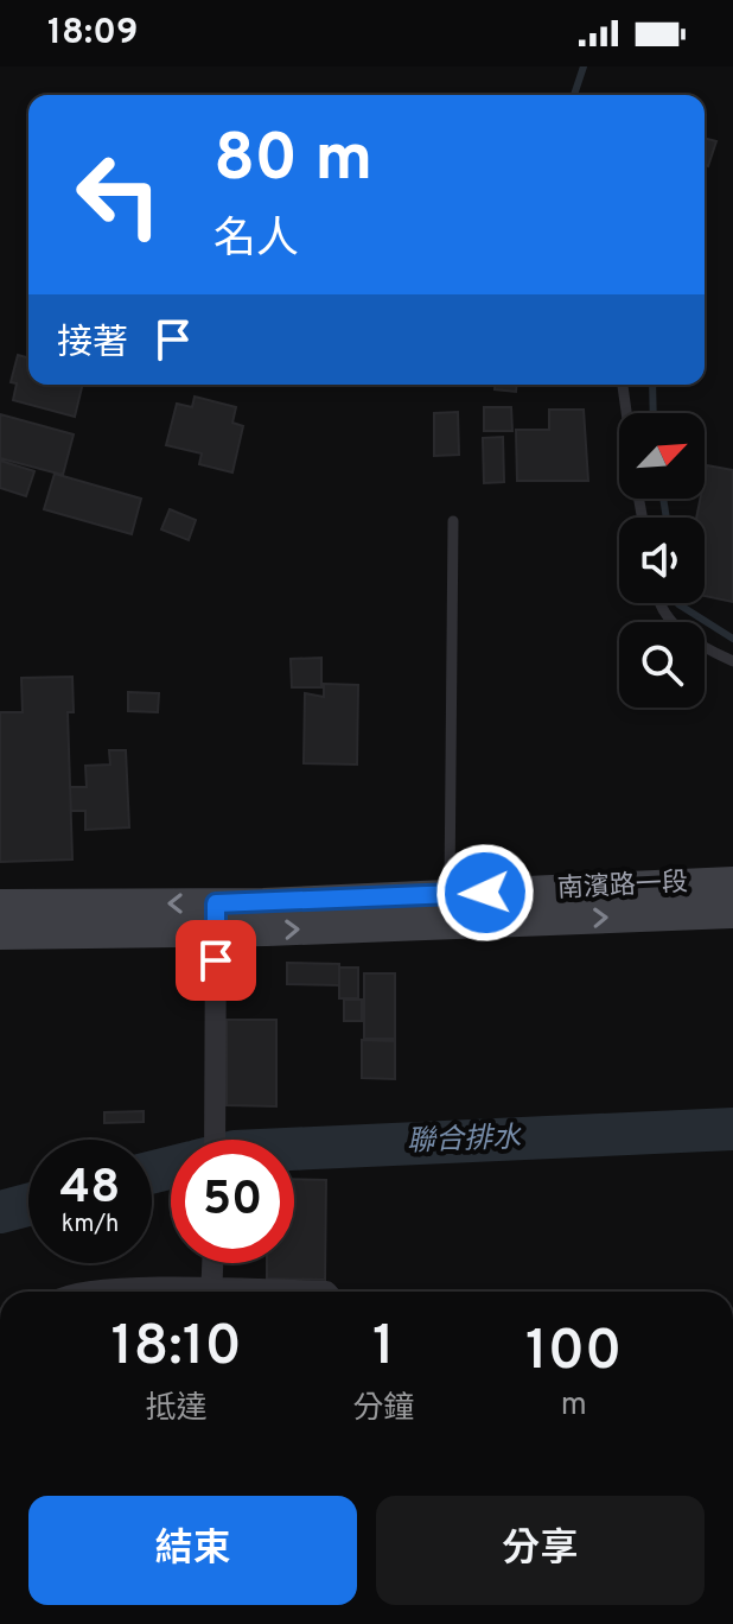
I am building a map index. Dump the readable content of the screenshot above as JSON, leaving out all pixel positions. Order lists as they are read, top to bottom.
{
  "streets": {
    "main road": ["南濱路一段"]
  },
  "water": ["聯合排水"],
  "north": "top right",
  "page": {
    "status": "18:09",
    "turn": ["80 m", "名人"],
    "then": "接著",
    "speed": "48 km/h",
    "limit": "50",
    "eta": [
      "18:10",
      "抵達",
      "1",
      "分鐘",
      "100",
      "m"
    ],
    "buttons": ["結束", "分享"]
  }
}
